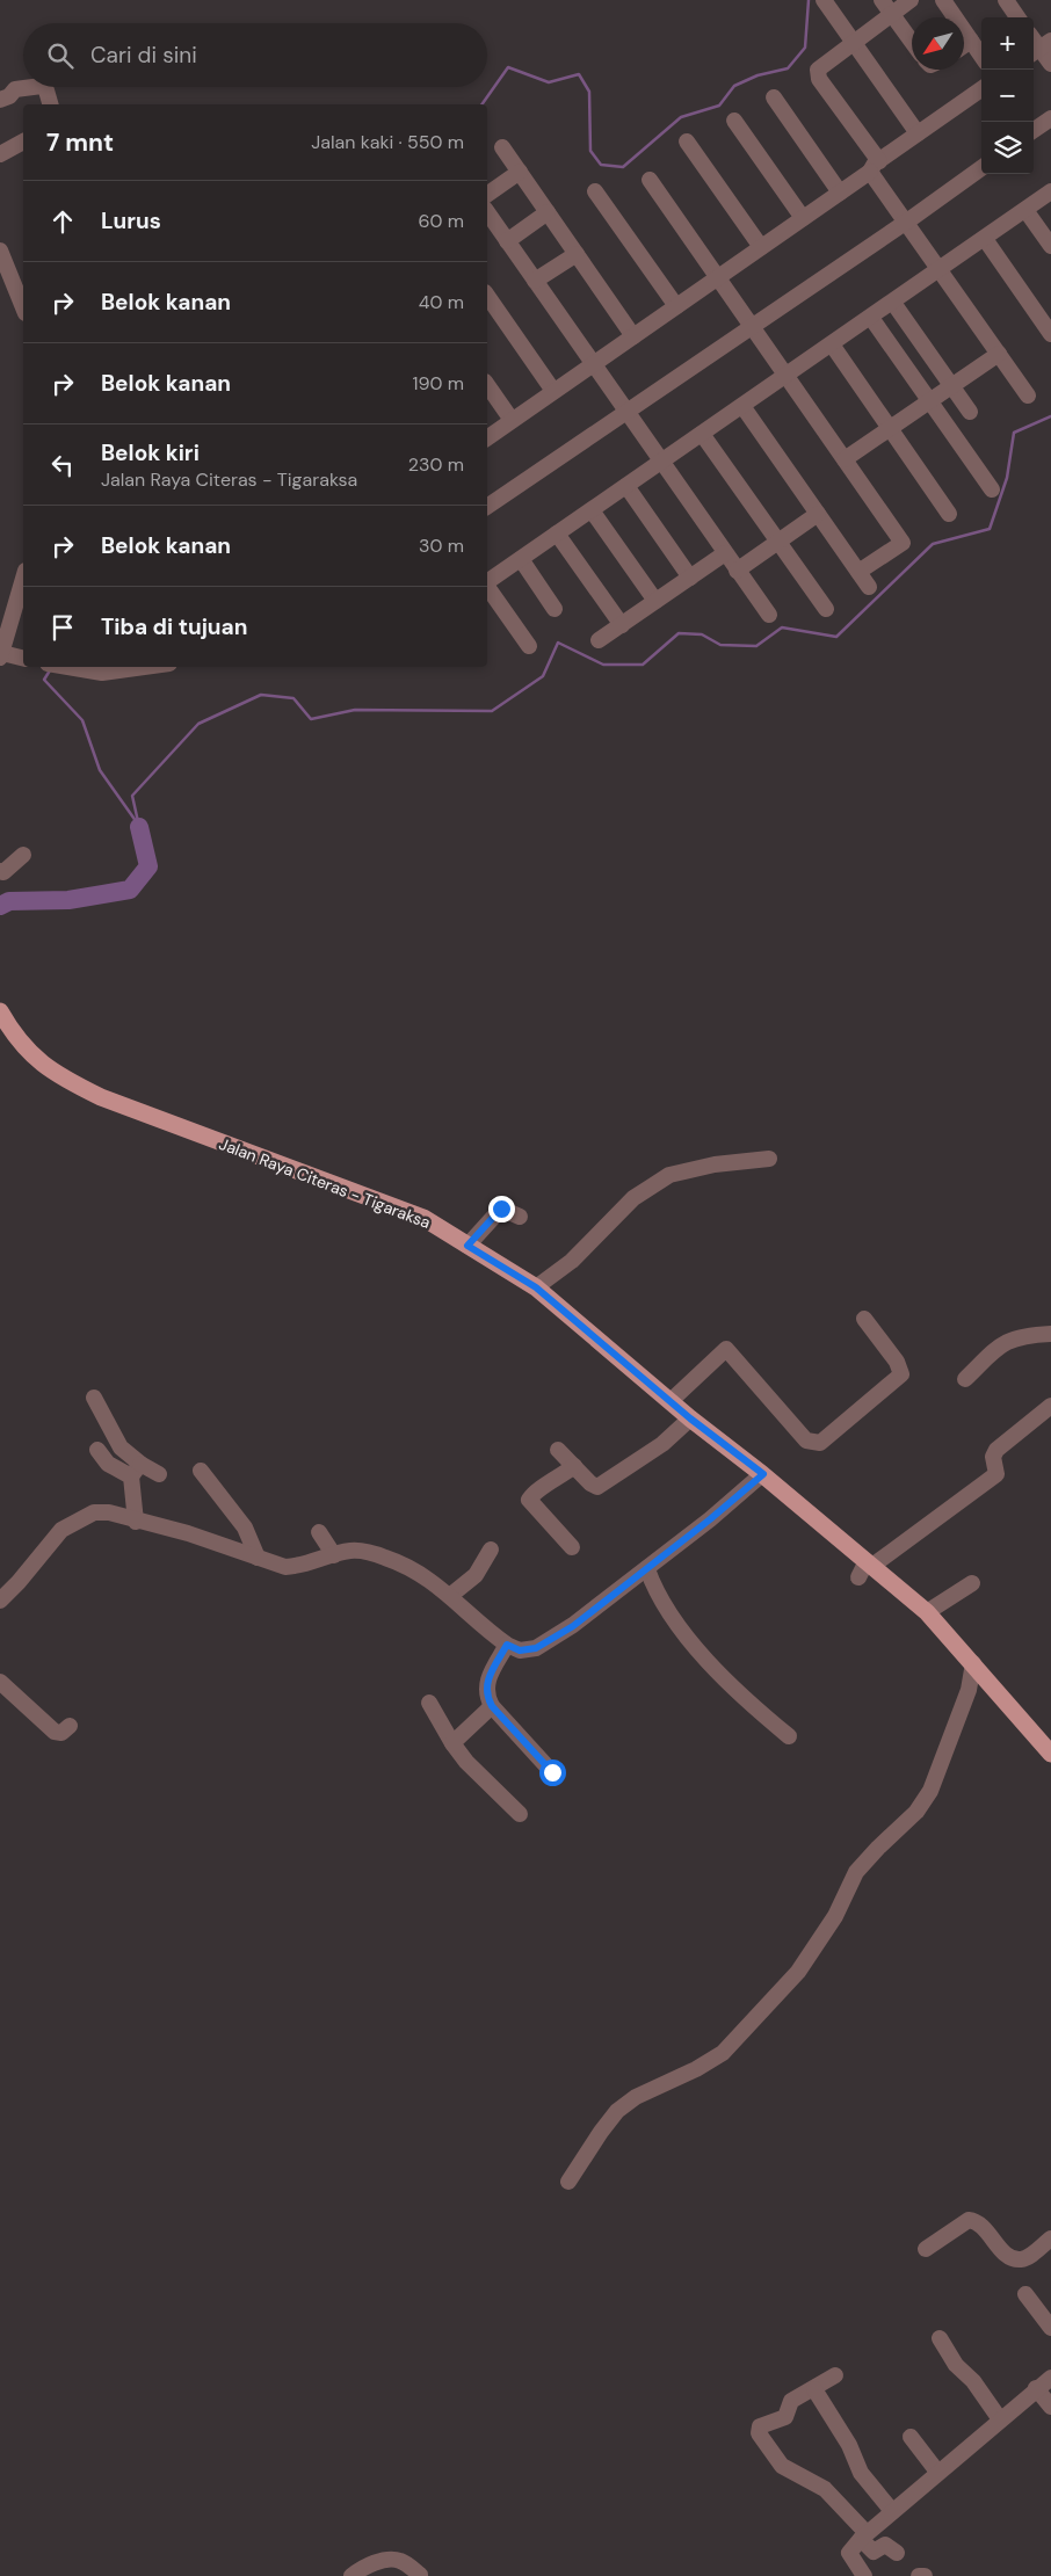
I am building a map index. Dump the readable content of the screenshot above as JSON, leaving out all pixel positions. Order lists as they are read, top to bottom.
{
  "streets": {
    "main road": ["Jalan Raya Citeras - Tigaraksa"]
  },
  "north": "bottom left",
  "page": {
    "map_buttons": ["+", "−"],
    "search": "Cari di sini",
    "heading": ["7 mnt", "Jalan kaki · 550 m"],
    "list": [
      ["Lurus", "60 m"],
      ["Belok kanan", "40 m"],
      ["Belok kanan", "190 m"],
      ["Belok kiri", "Jalan Raya Citeras - Tigaraksa", "230 m"],
      ["Belok kanan", "30 m"],
      "Tiba di tujuan"
    ]
  }
}
